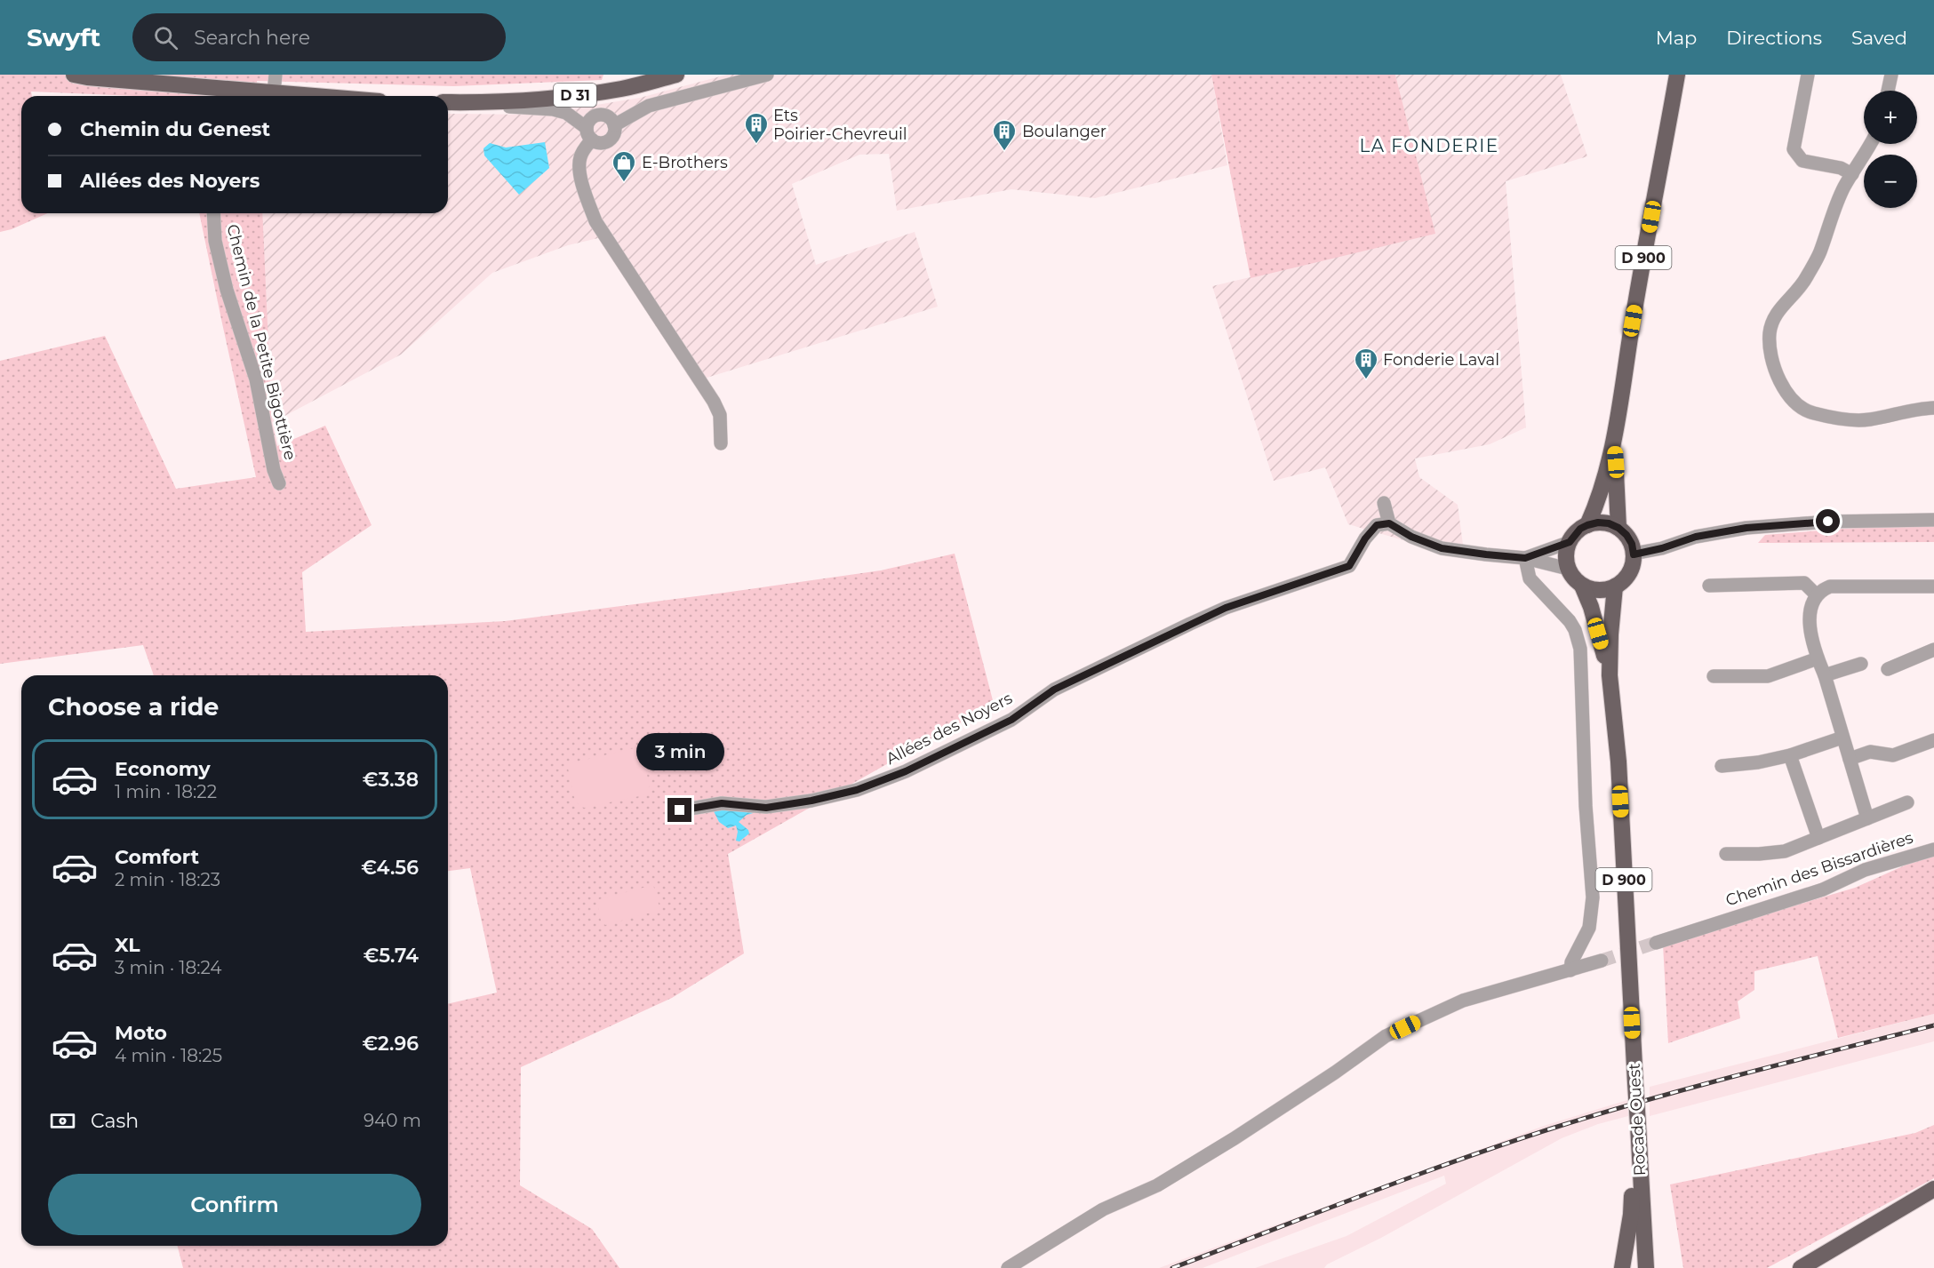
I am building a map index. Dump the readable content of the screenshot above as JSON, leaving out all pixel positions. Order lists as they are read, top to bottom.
{
  "streets": {
    "main road": ["D 31", "D 900", "Rocade Ouest"],
    "street": ["Chemin de la Petite Bigottière", "Allées des Noyers", "Chemin des Bissardières"]
  },
  "crossings": [
    ["D 900", "Rocade Ouest"]
  ],
  "districts": ["LA FONDERIE"],
  "places": {
    "building": ["Ets Poirier-Chevreuil", "Boulanger", "Fonderie Laval"],
    "shop": ["E-Brothers"]
  },
  "page": {
    "header": "Swyft",
    "search": "Search here",
    "nav": ["Map", "Directions", "Saved"],
    "map_buttons": ["+", "−"],
    "banner": ["Chemin du Genest", "Allées des Noyers"],
    "heading": "Choose a ride",
    "bubble": "3 min",
    "list": [
      {
        "name": "Economy",
        "note": "1 min · 18:22",
        "value": "€3.38"
      },
      {
        "name": "Comfort",
        "note": "2 min · 18:23",
        "value": "€4.56"
      },
      {
        "name": "XL",
        "note": "3 min · 18:24",
        "value": "€5.74"
      },
      {
        "name": "Moto",
        "note": "4 min · 18:25",
        "value": "€2.96"
      }
    ],
    "pay": ["Cash", "940 m"],
    "buttons": "Confirm"
  }
}
